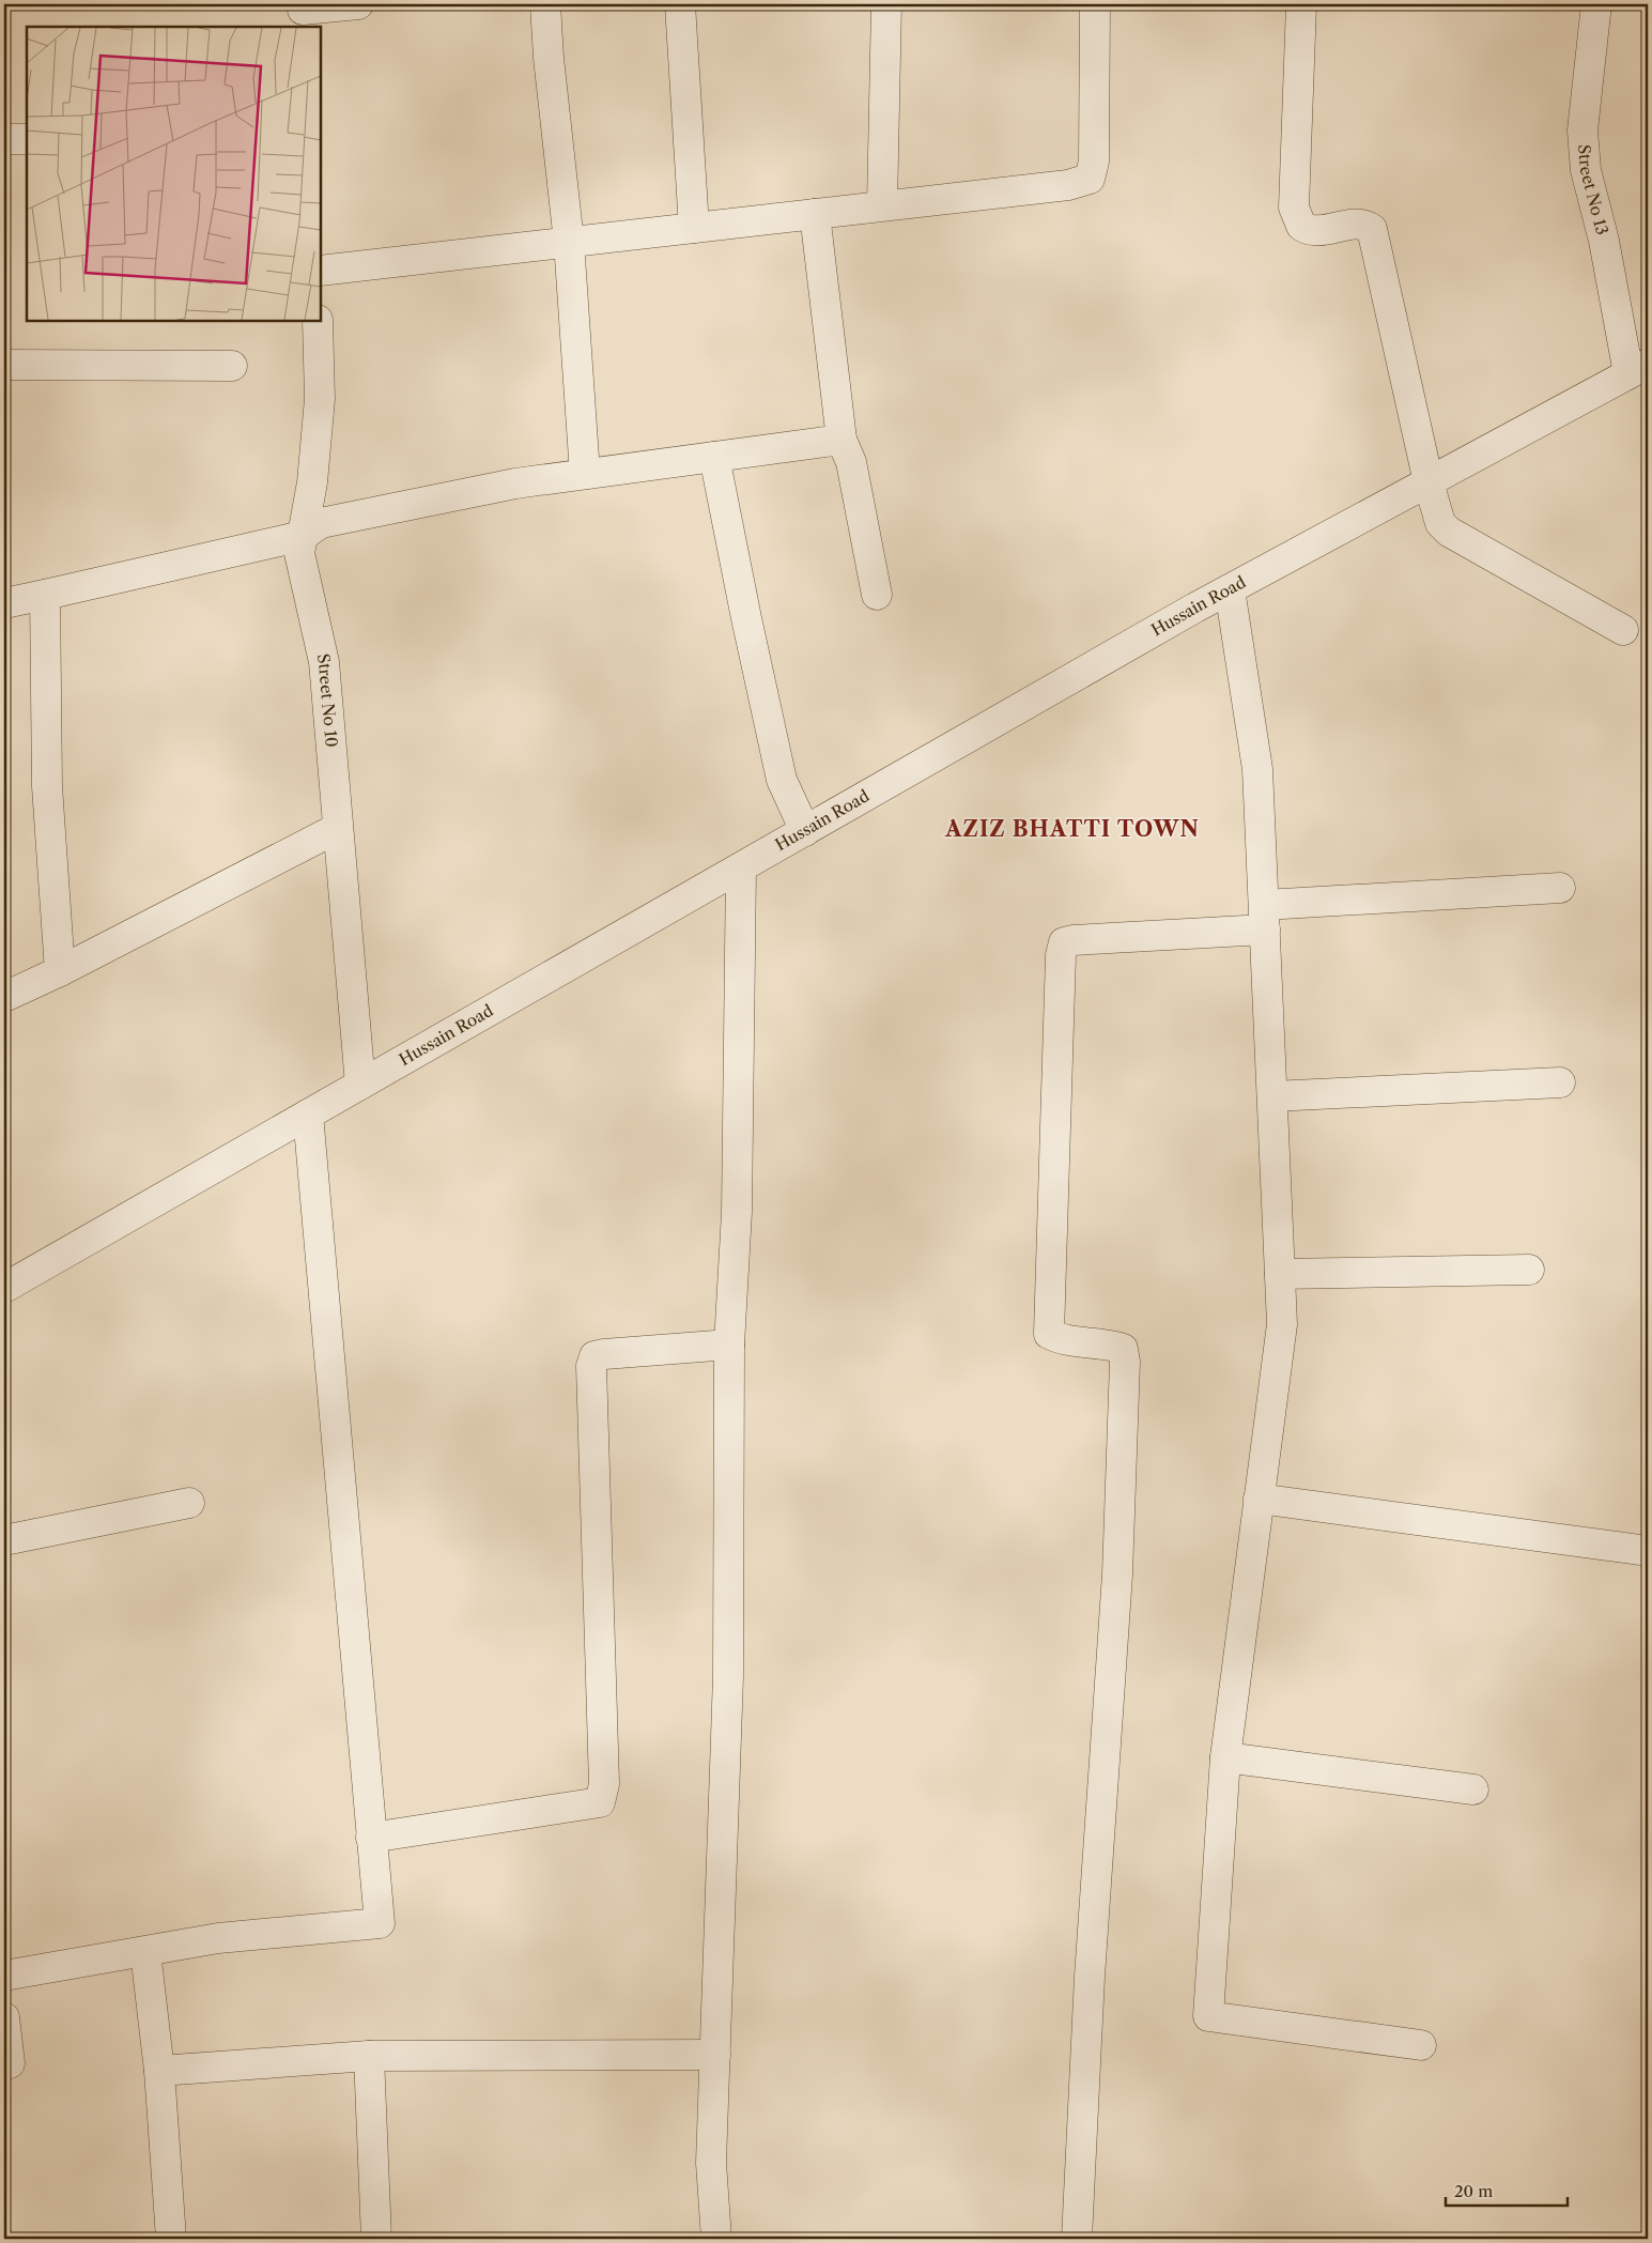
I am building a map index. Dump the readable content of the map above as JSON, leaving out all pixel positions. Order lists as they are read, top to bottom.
{
  "streets": {
    "street": ["Street No 13", "Hussain Road", "Street No 10"]
  },
  "crossings": [
    ["Street No 13", "Hussain Road"],
    ["Hussain Road", "Street No 10"]
  ],
  "districts": ["AZIZ BHATTI TOWN"],
  "scale_bar": "20 m"
}
